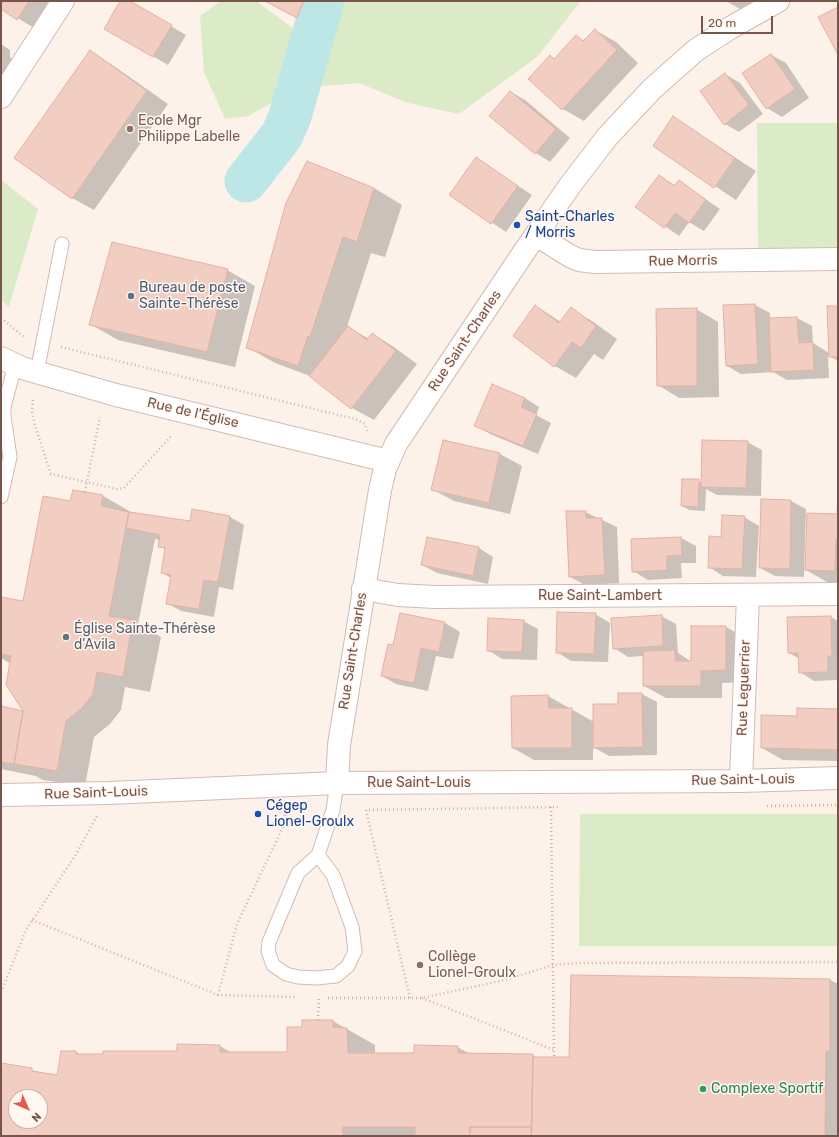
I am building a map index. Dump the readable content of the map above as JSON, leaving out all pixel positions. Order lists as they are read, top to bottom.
{
  "streets": {
    "street": [
      "Rue Morris",
      "Rue Saint-Charles",
      "Rue de l'Église",
      "Rue Saint-Lambert",
      "Rue Leguerrier",
      "Rue Saint-Louis"
    ]
  },
  "crossings": [
    ["Rue Morris", "Rue Saint-Charles"],
    ["Rue Saint-Charles", "Rue de l'Église"],
    ["Rue Saint-Charles", "Rue Saint-Lambert"],
    ["Rue Saint-Charles", "Rue Saint-Louis"],
    ["Rue Saint-Lambert", "Rue Leguerrier"],
    ["Rue Leguerrier", "Rue Saint-Louis"]
  ],
  "places": [
    "Ecole Mgr Philippe Labelle",
    "Saint-Charles / Morris",
    "Bureau de poste Sainte-Thérèse",
    "Église Sainte-Thérèse d'Avila",
    "Cégep Lionel-Groulx",
    "Collège Lionel-Groulx",
    "Complexe Sportif"
  ],
  "scale_bar": "20 m",
  "north": "bottom right"
}
